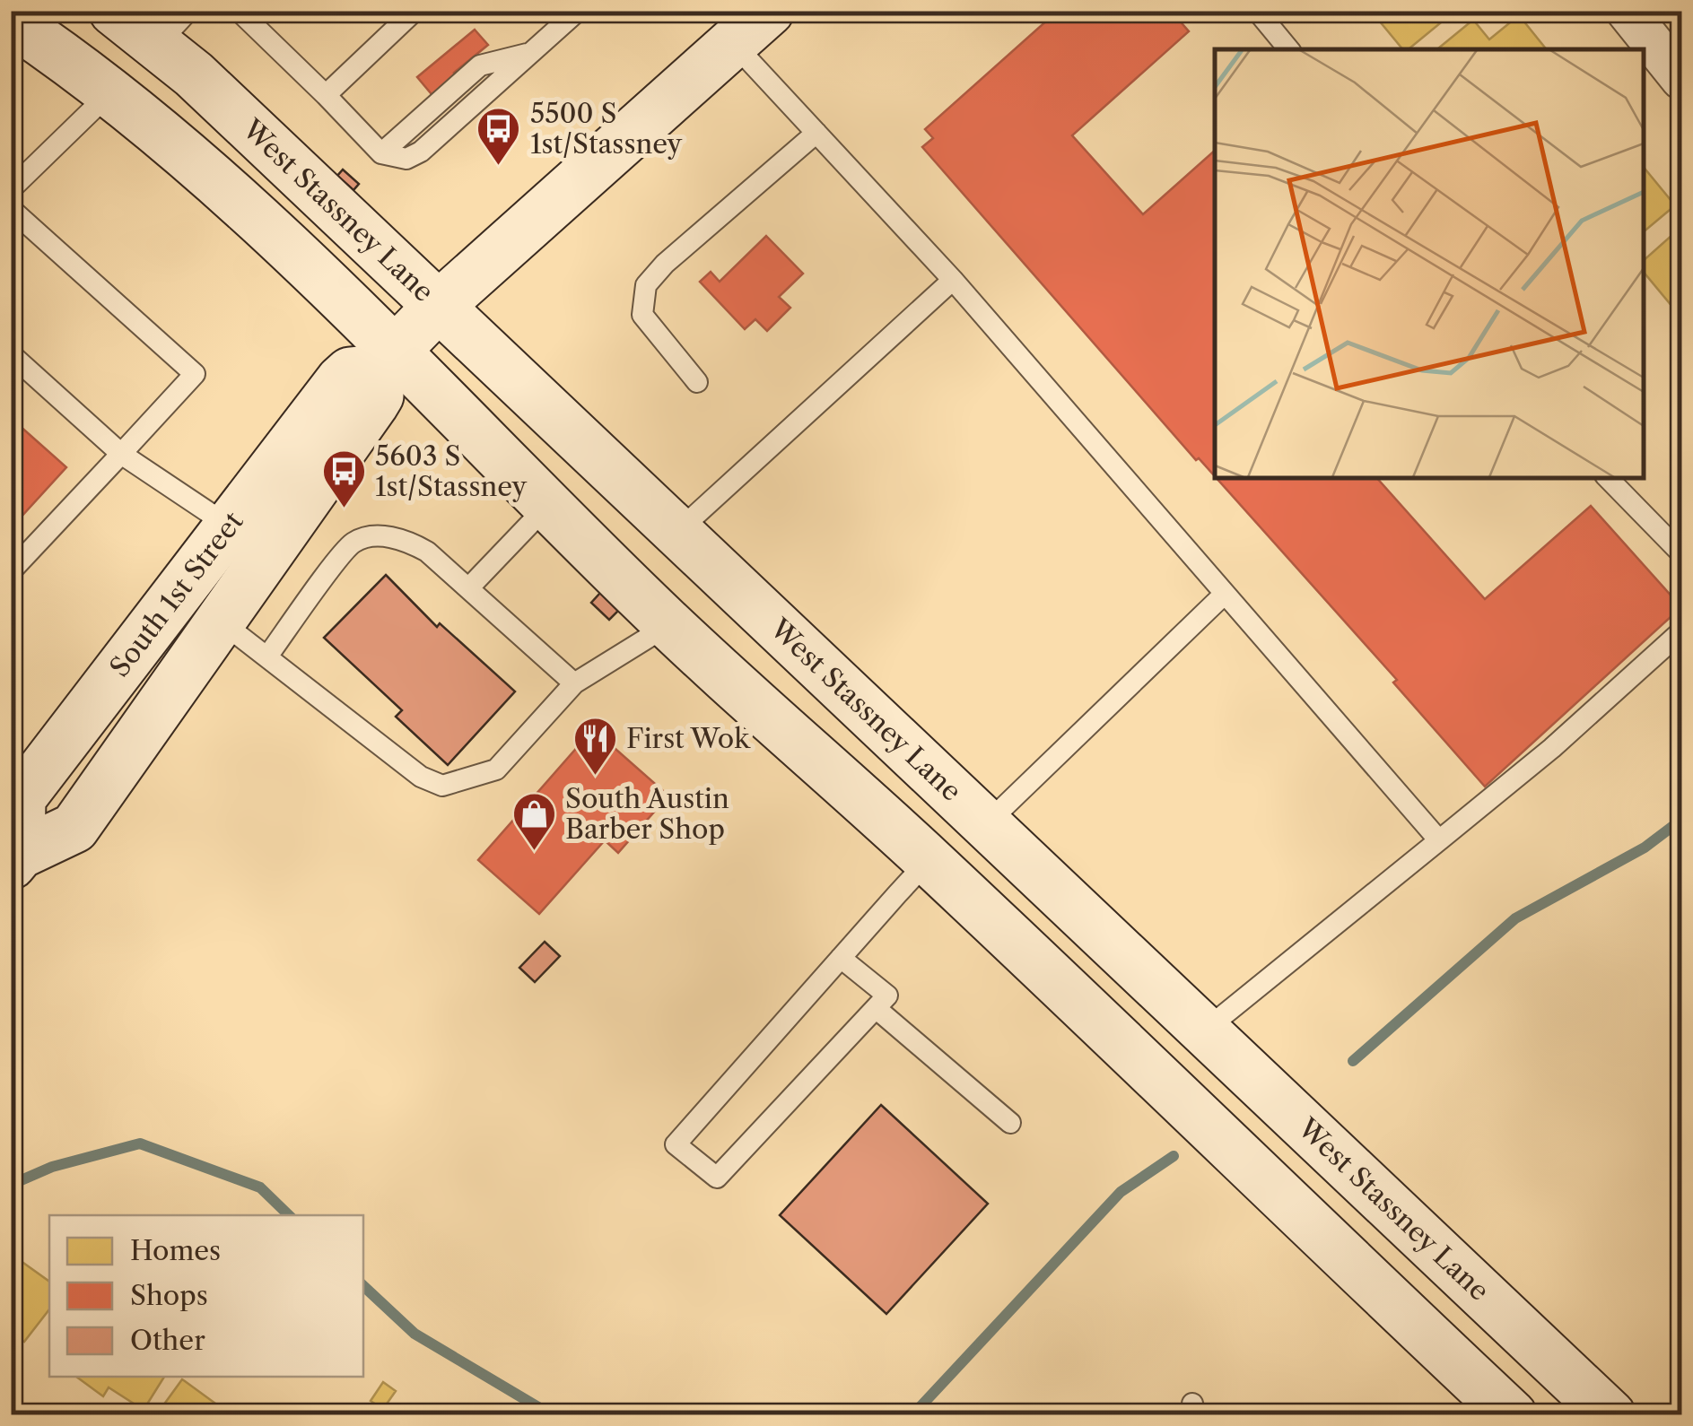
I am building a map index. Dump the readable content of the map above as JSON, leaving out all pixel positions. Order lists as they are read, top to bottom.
{
  "streets": {
    "main road": ["West Stassney Lane", "South 1st Street"]
  },
  "crossings": [
    ["West Stassney Lane", "South 1st Street"]
  ],
  "places": {
    "bus stop": ["5500 S 1st/Stassney", "5603 S 1st/Stassney"],
    "restaurant": ["First Wok"],
    "shop": ["South Austin Barber Shop"]
  },
  "legend": ["Homes", "Shops", "Other"]
}
